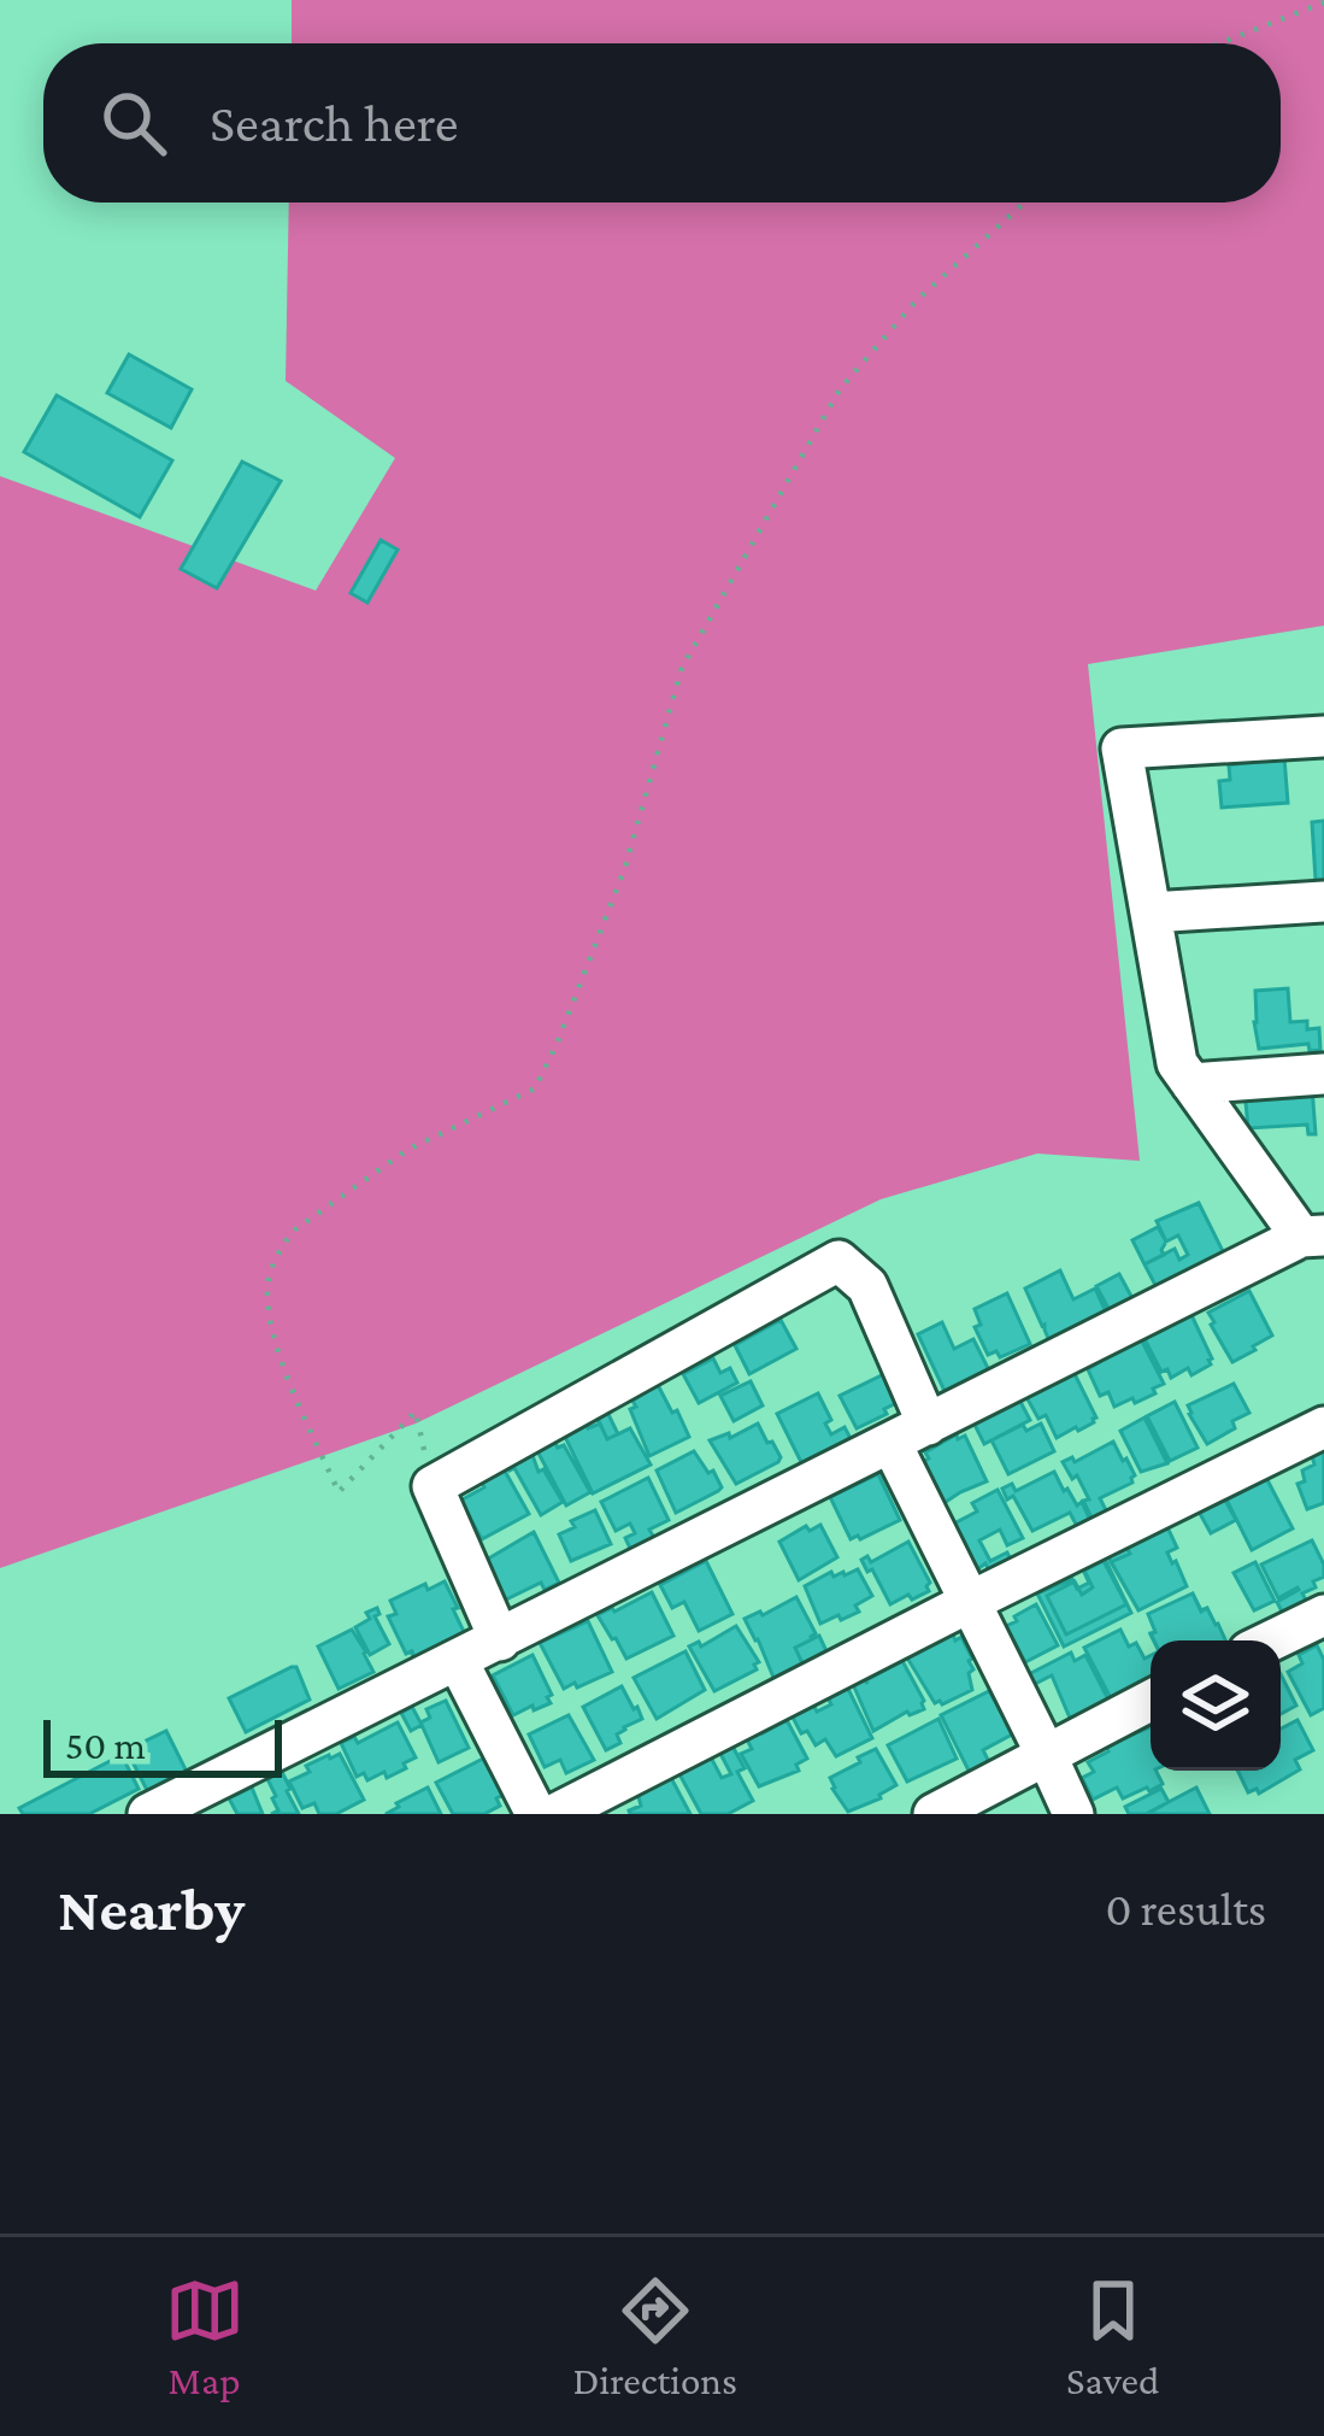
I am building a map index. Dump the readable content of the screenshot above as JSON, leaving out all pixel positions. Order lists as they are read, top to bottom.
{
  "scale_bar": "50 m",
  "page": {
    "search": "Search here",
    "scale": "50 m",
    "heading": ["Nearby", "0 results"],
    "nav": ["Map", "Directions", "Saved"]
  }
}
